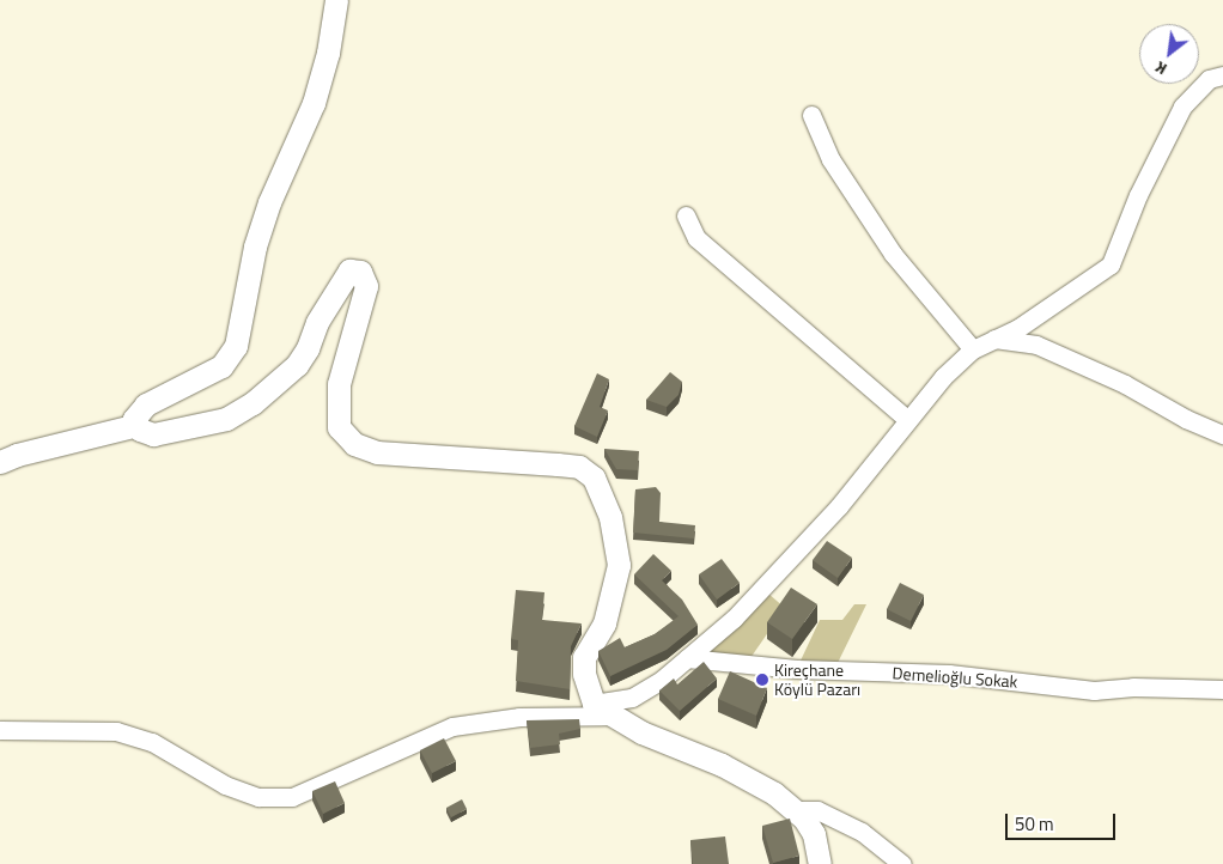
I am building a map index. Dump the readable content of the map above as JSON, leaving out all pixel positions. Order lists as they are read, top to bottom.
{
  "streets": {
    "street": ["Demelioğlu Sokak"]
  },
  "places": ["Kireçhane Köylü Pazarı"],
  "scale_bar": "50 m",
  "north": "bottom left"
}
